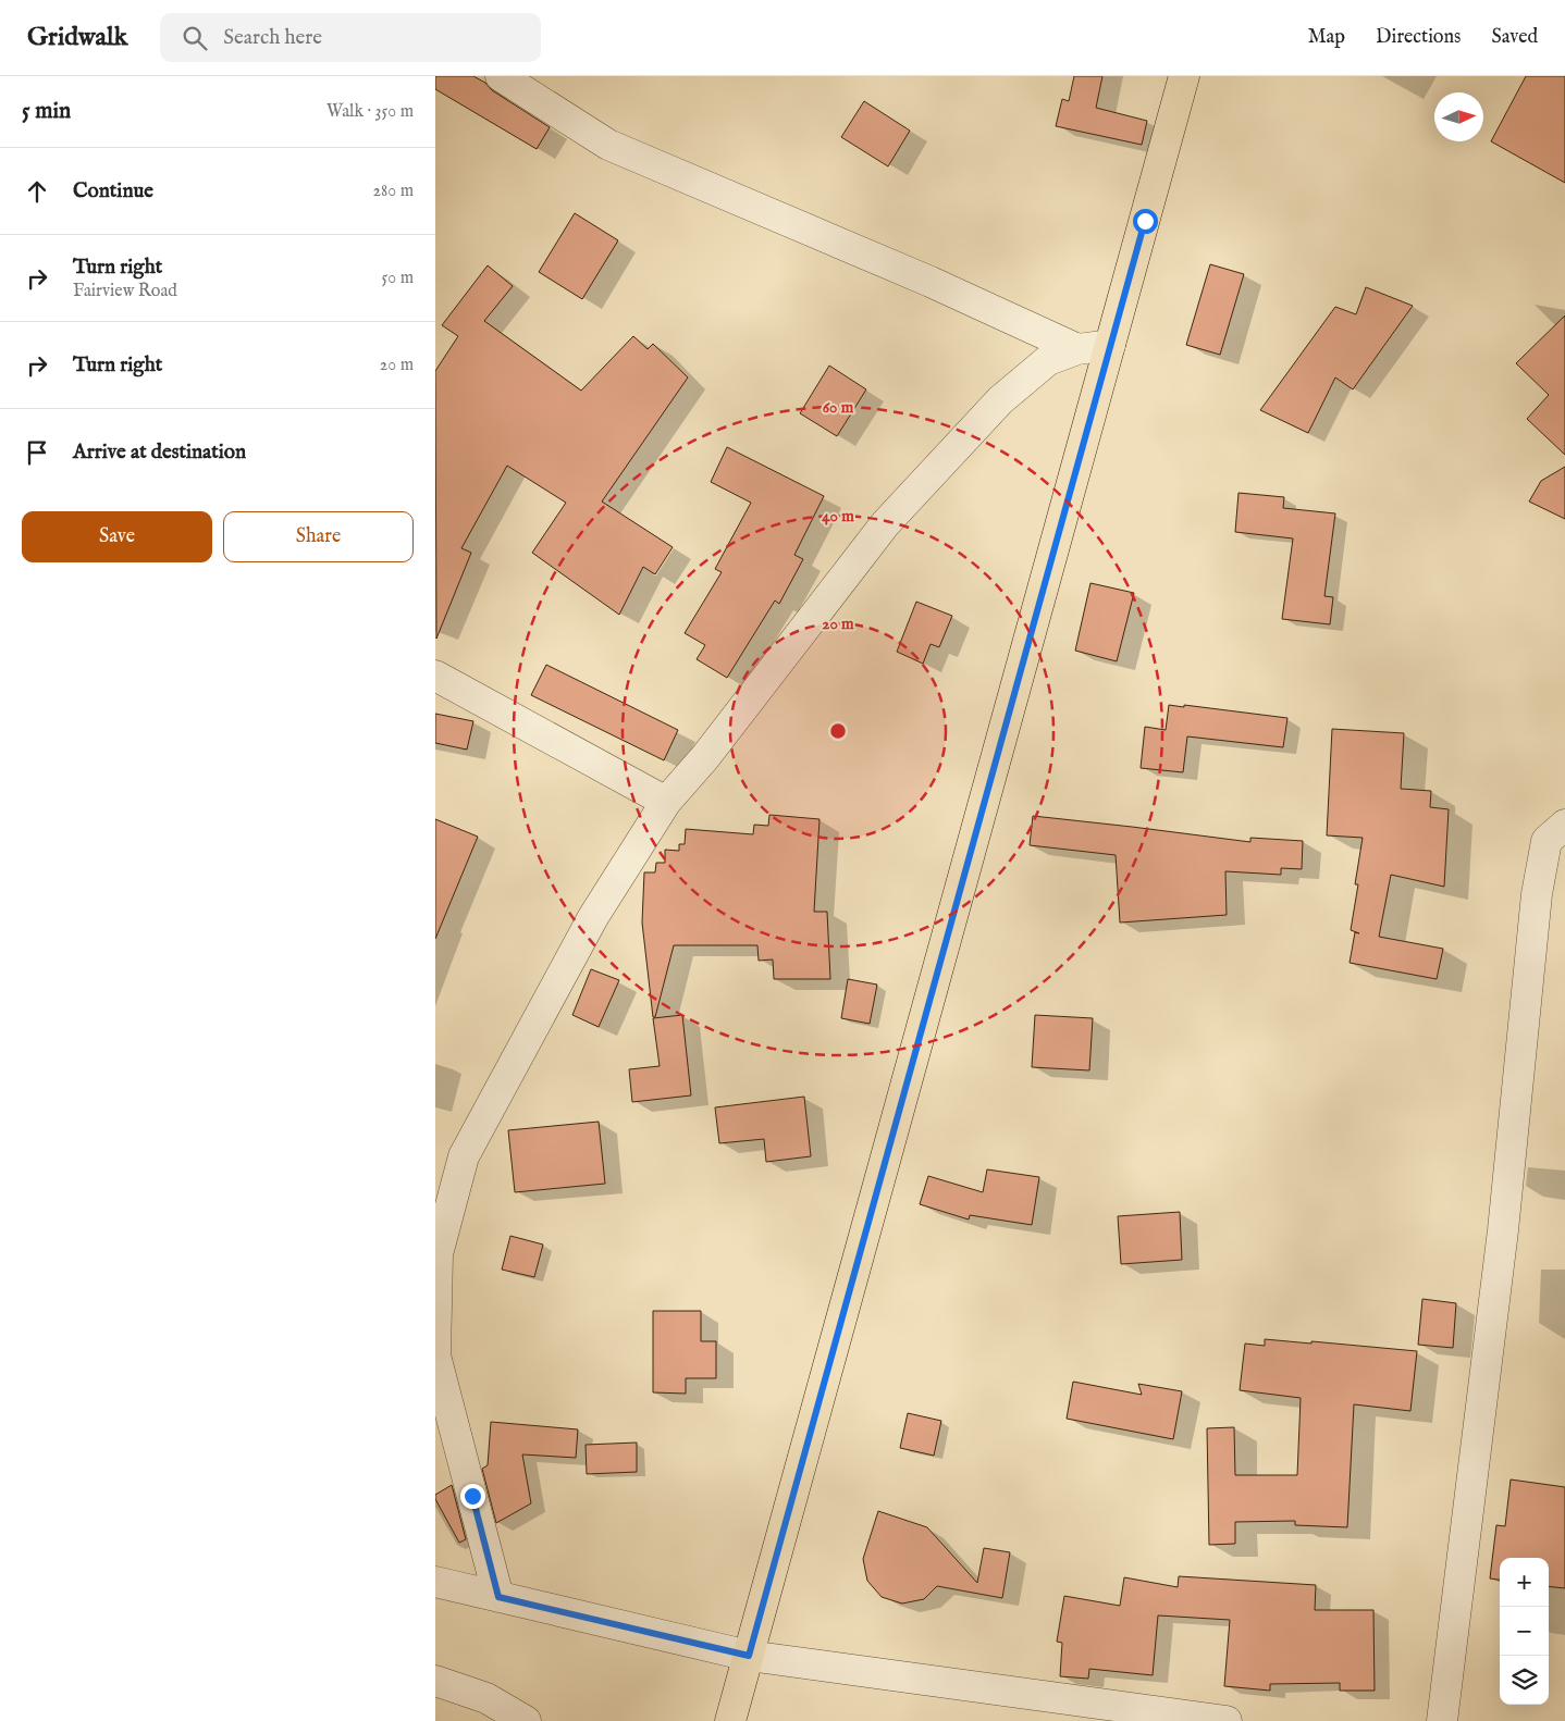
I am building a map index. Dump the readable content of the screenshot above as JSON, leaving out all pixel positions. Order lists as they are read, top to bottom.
{
  "north": "right",
  "page": {
    "header": "Gridwalk",
    "search": "Search here",
    "nav": ["Map", "Directions", "Saved"],
    "heading": ["5 min", "Walk · 350 m"],
    "list": [
      ["Continue", "280 m"],
      ["Turn right", "Fairview Road", "50 m"],
      ["Turn right", "20 m"],
      "Arrive at destination"
    ],
    "buttons": ["Save", "Share"],
    "map_buttons": ["+", "−"]
  },
  "rings": ["60 m", "40 m", "20 m"]
}
